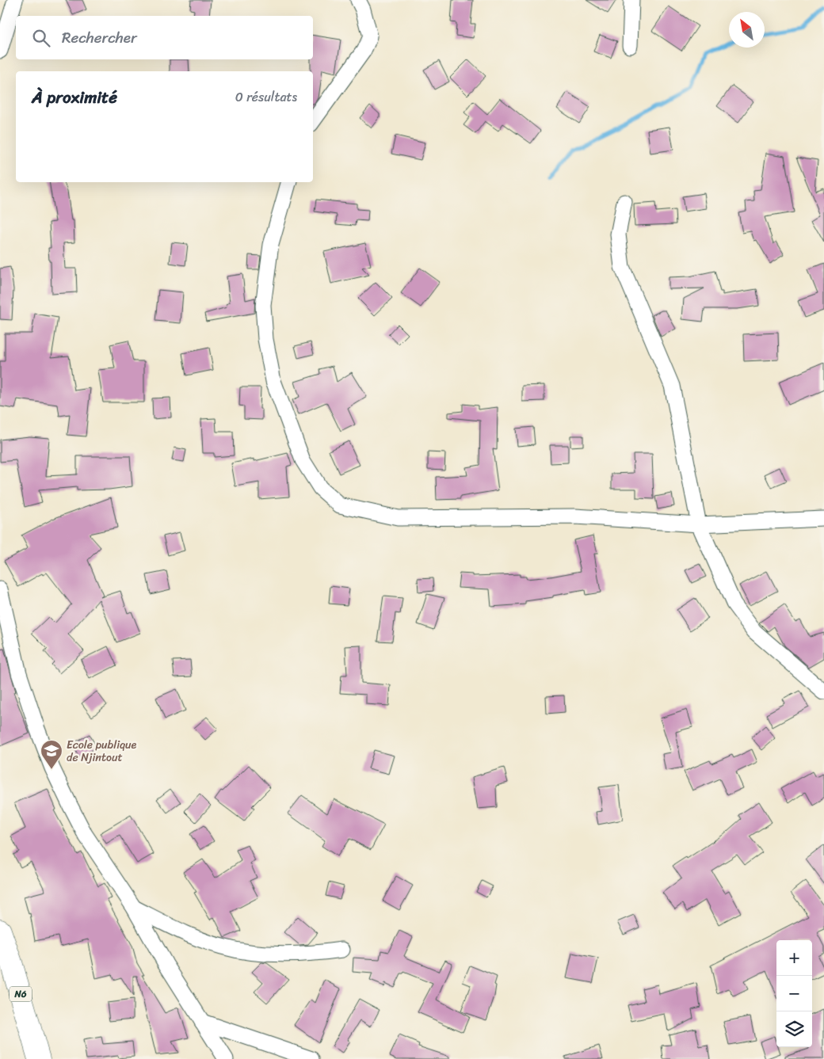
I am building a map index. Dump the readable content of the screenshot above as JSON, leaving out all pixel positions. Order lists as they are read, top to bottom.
{
  "streets": {
    "highway": ["N6"]
  },
  "places": {
    "school or university": ["Ecole publique de Njintout"]
  },
  "north": "top left",
  "page": {
    "search": "Rechercher",
    "heading": ["À proximité", "0 résultats"],
    "map_buttons": ["+", "−"]
  }
}
